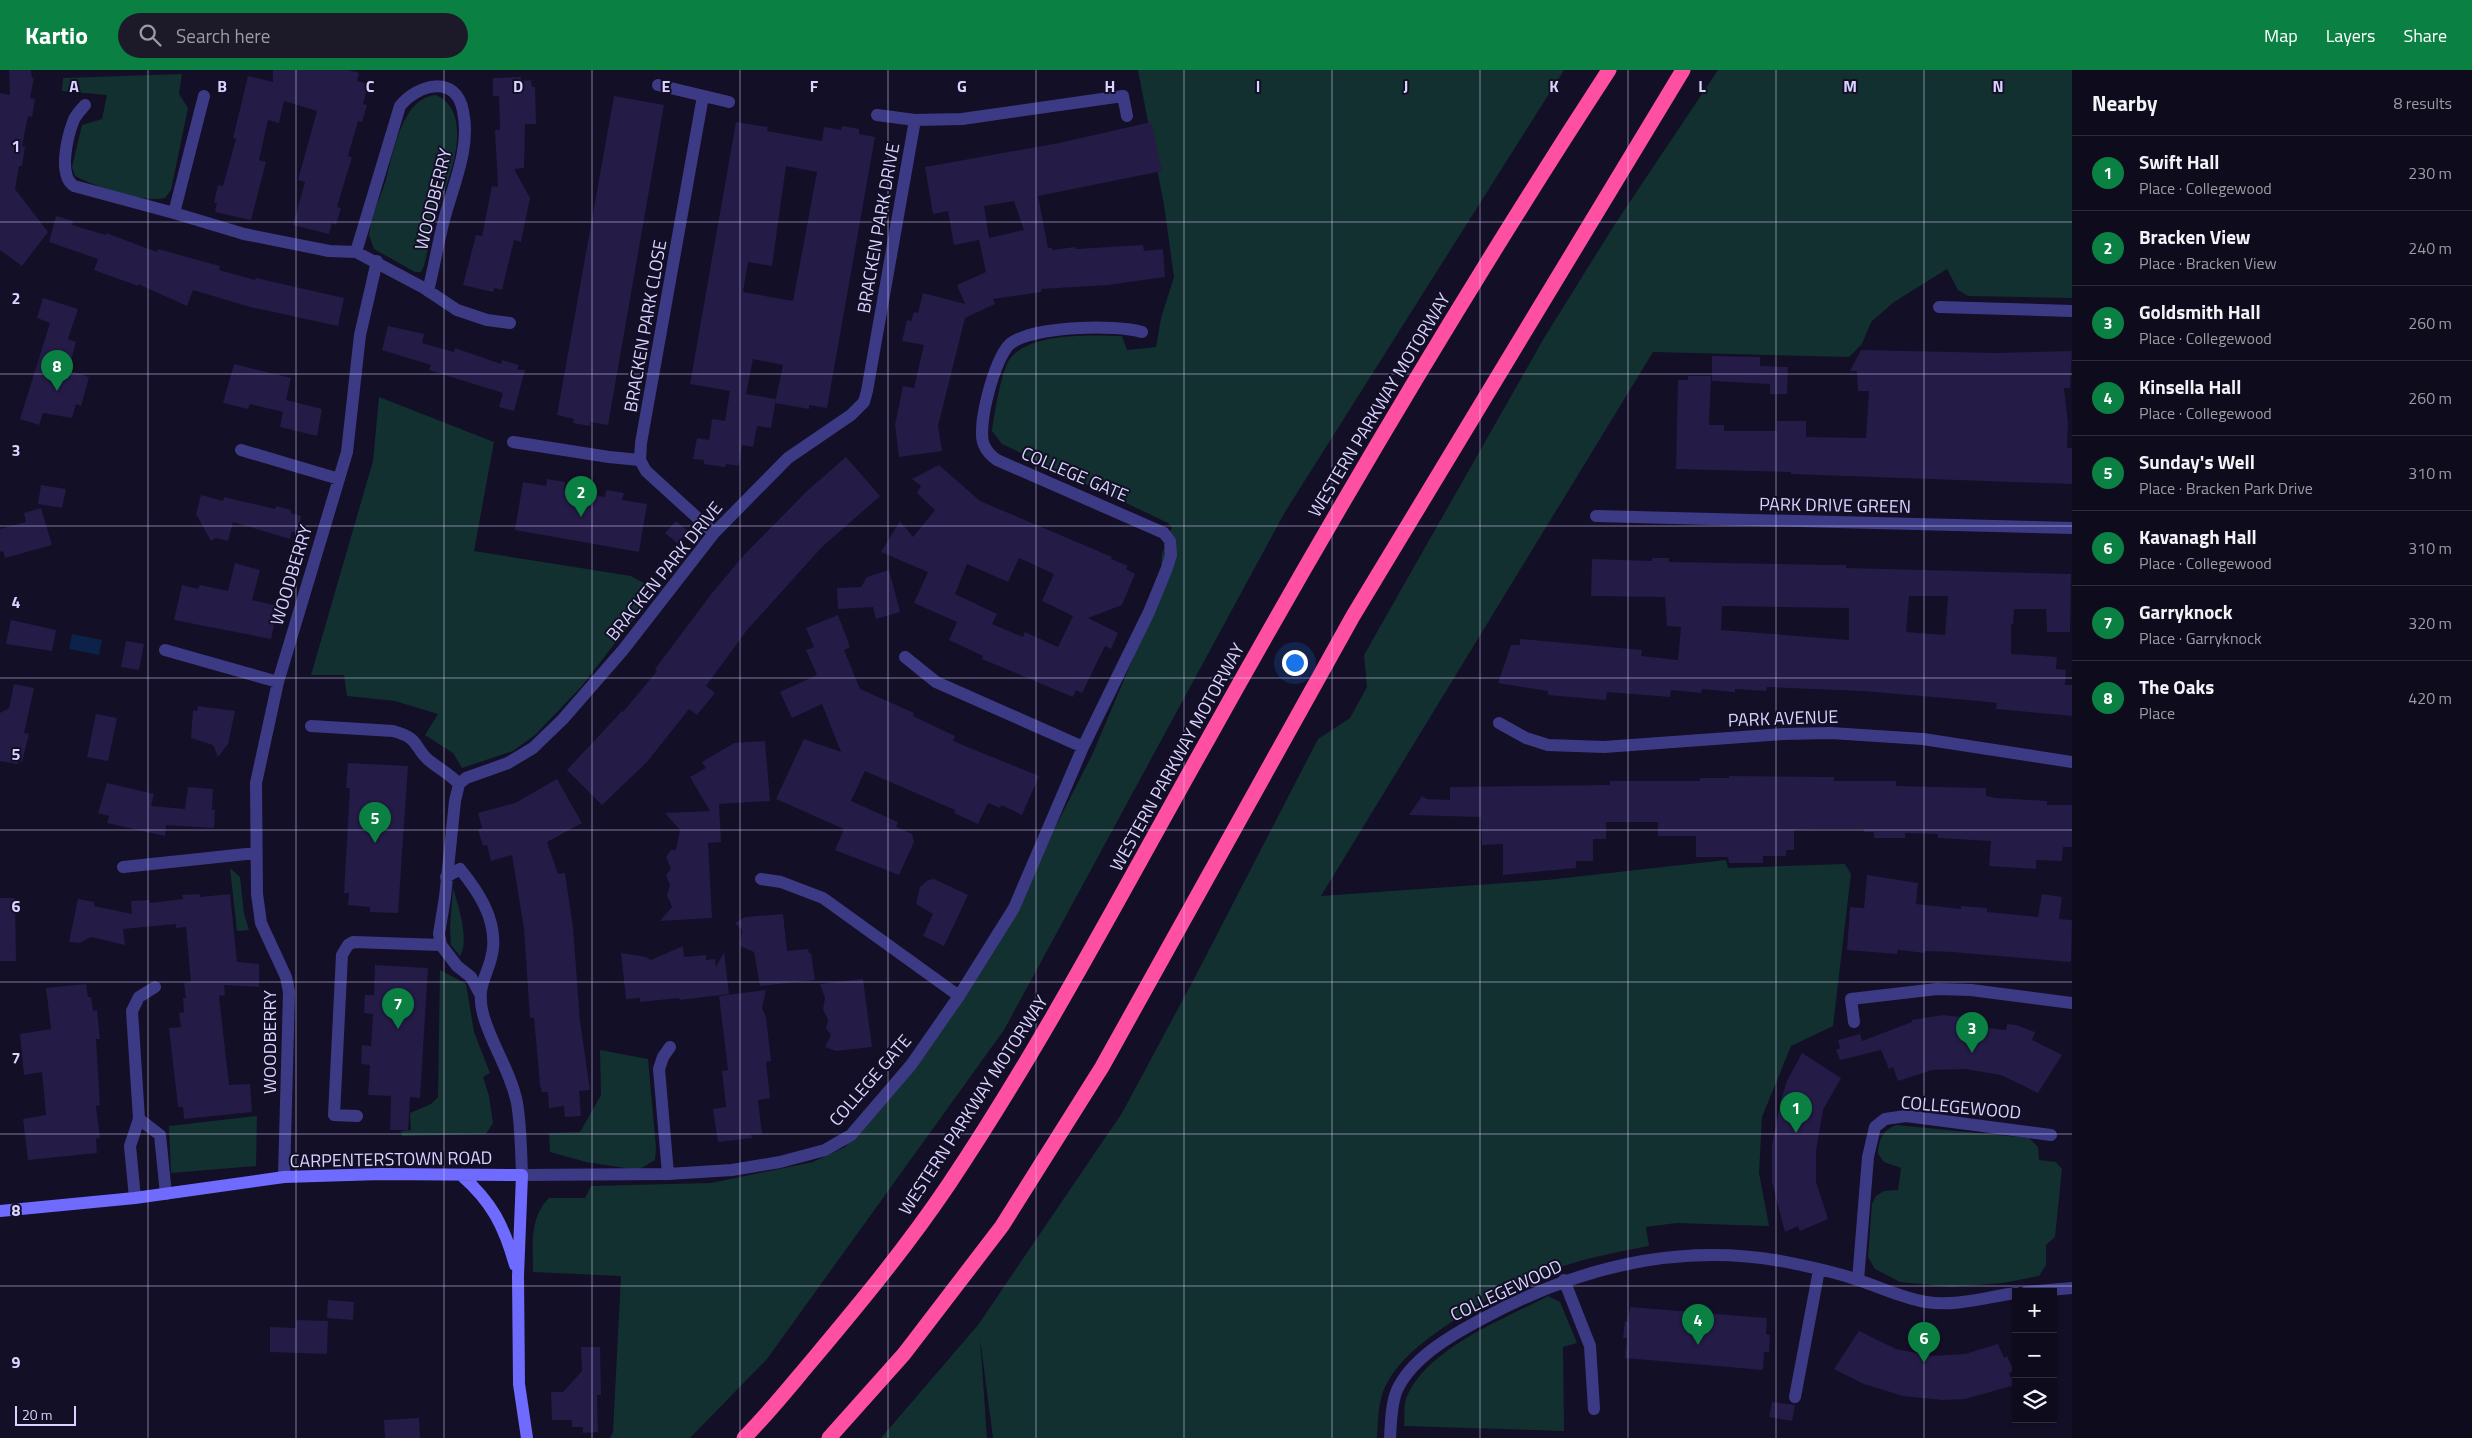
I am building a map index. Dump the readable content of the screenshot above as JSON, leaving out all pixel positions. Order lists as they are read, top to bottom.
{
  "streets": {
    "highway": ["WESTERN PARKWAY MOTORWAY"],
    "street": [
      "WOODBERRY",
      "BRACKEN PARK DRIVE",
      "BRACKEN PARK CLOSE",
      "COLLEGE GATE",
      "PARK DRIVE GREEN",
      "PARK AVENUE",
      "COLLEGEWOOD",
      "CARPENTERSTOWN ROAD"
    ]
  },
  "crossings": [
    ["WOODBERRY", "CARPENTERSTOWN ROAD"],
    ["COLLEGE GATE", "CARPENTERSTOWN ROAD"]
  ],
  "scale_bar": "20 m",
  "page": {
    "header": "Kartio",
    "search": "Search here",
    "nav": ["Map", "Layers", "Share"],
    "heading": ["Nearby", "8 results"],
    "list": [
      {
        "mark": "1",
        "name": "Swift Hall",
        "note": "Place · Collegewood",
        "value": "230 m"
      },
      {
        "mark": "2",
        "name": "Bracken View",
        "note": "Place · Bracken View",
        "value": "240 m"
      },
      {
        "mark": "3",
        "name": "Goldsmith Hall",
        "note": "Place · Collegewood",
        "value": "260 m"
      },
      {
        "mark": "4",
        "name": "Kinsella Hall",
        "note": "Place · Collegewood",
        "value": "260 m"
      },
      {
        "mark": "5",
        "name": "Sunday's Well",
        "note": "Place · Bracken Park Drive",
        "value": "310 m"
      },
      {
        "mark": "6",
        "name": "Kavanagh Hall",
        "note": "Place · Collegewood",
        "value": "310 m"
      },
      {
        "mark": "7",
        "name": "Garryknock",
        "note": "Place · Garryknock",
        "value": "320 m"
      },
      {
        "mark": "8",
        "name": "The Oaks",
        "note": "Place",
        "value": "420 m"
      }
    ],
    "pins": [
      "8",
      "2",
      "5",
      "7",
      "3",
      "1",
      "4",
      "6"
    ],
    "map_buttons": ["+", "−"],
    "scale": "20 m"
  },
  "grid": {
    "columns": [
      "A",
      "B",
      "C",
      "D",
      "E",
      "F",
      "G",
      "H",
      "I",
      "J",
      "K",
      "L",
      "M",
      "N"
    ],
    "rows": [
      "1",
      "2",
      "3",
      "4",
      "5",
      "6",
      "7",
      "8",
      "9"
    ]
  }
}
